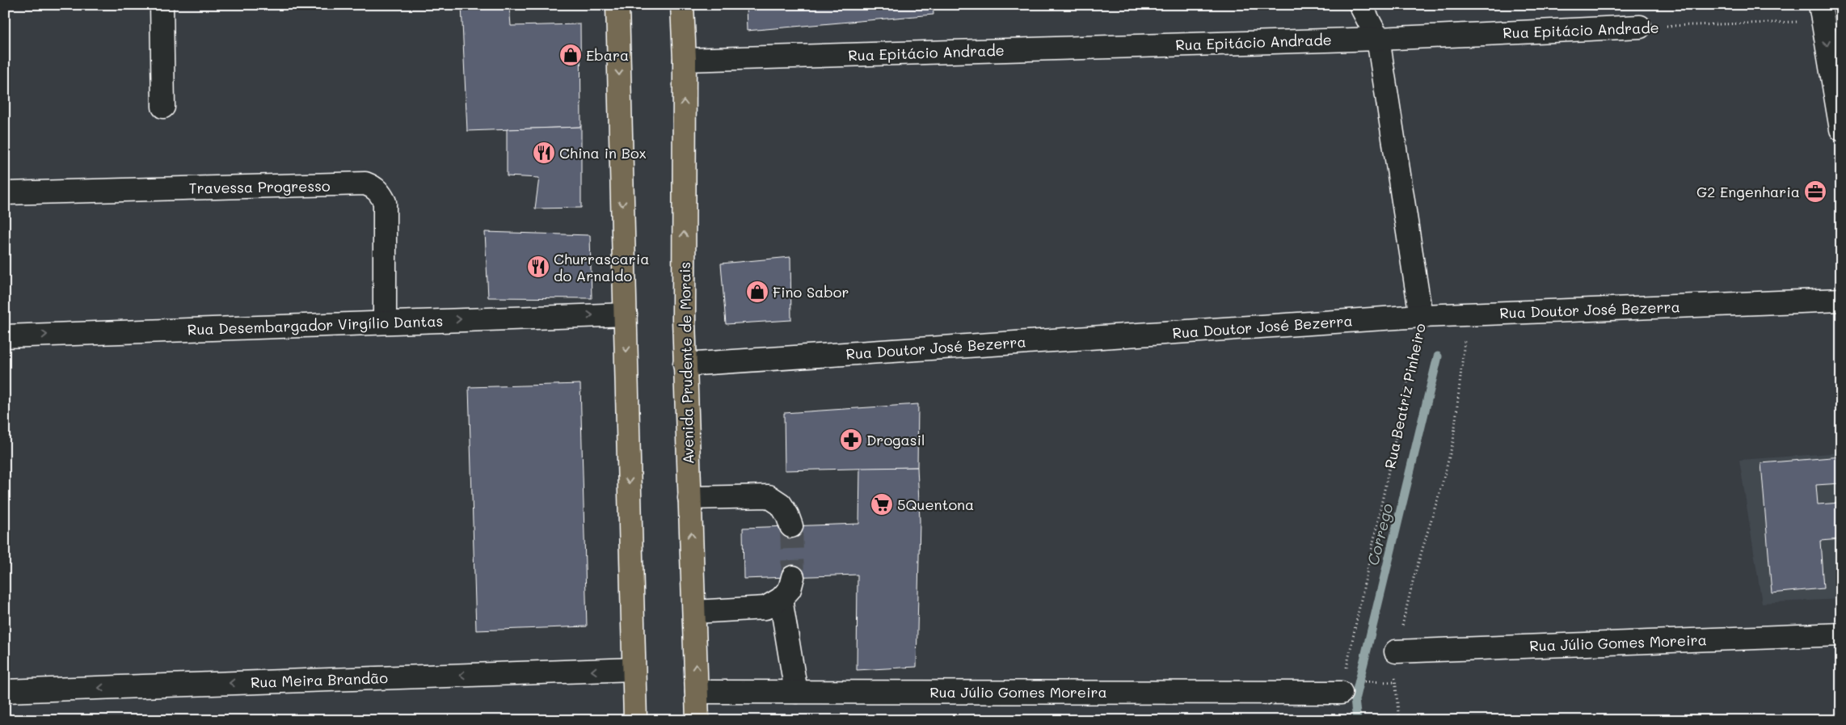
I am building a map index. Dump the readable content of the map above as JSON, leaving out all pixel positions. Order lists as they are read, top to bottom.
{
  "streets": {
    "main road": ["Avenida Prudente de Morais"],
    "street": [
      "Rua Epitácio Andrade",
      "Travessa Progresso",
      "Rua Doutor José Bezerra",
      "Rua Desembargador Virgílio Dantas",
      "Rua Beatriz Pinheiro",
      "Rua Júlio Gomes Moreira",
      "Rua Meira Brandão"
    ]
  },
  "crossings": [
    ["Rua Epitácio Andrade", "Avenida Prudente de Morais"],
    ["Rua Epitácio Andrade", "Rua Beatriz Pinheiro"],
    ["Travessa Progresso", "Rua Desembargador Virgílio Dantas"],
    ["Rua Doutor José Bezerra", "Avenida Prudente de Morais"],
    ["Rua Doutor José Bezerra", "Rua Beatriz Pinheiro"],
    ["Avenida Prudente de Morais", "Rua Júlio Gomes Moreira"],
    ["Rua Beatriz Pinheiro", "Rua Júlio Gomes Moreira"]
  ],
  "one_way": ["Rua Desembargador Virgílio Dantas", "Rua Meira Brandão"],
  "water": ["Corrego"],
  "places": {
    "shop": ["Ebara", "Fino Sabor"],
    "restaurant": ["China in Box", "Churrascaria do Arnaldo"],
    "office": ["G2 Engenharia"],
    "pharmacy": ["Drogasil"],
    "supermarket": ["5Quentona"]
  }
}
